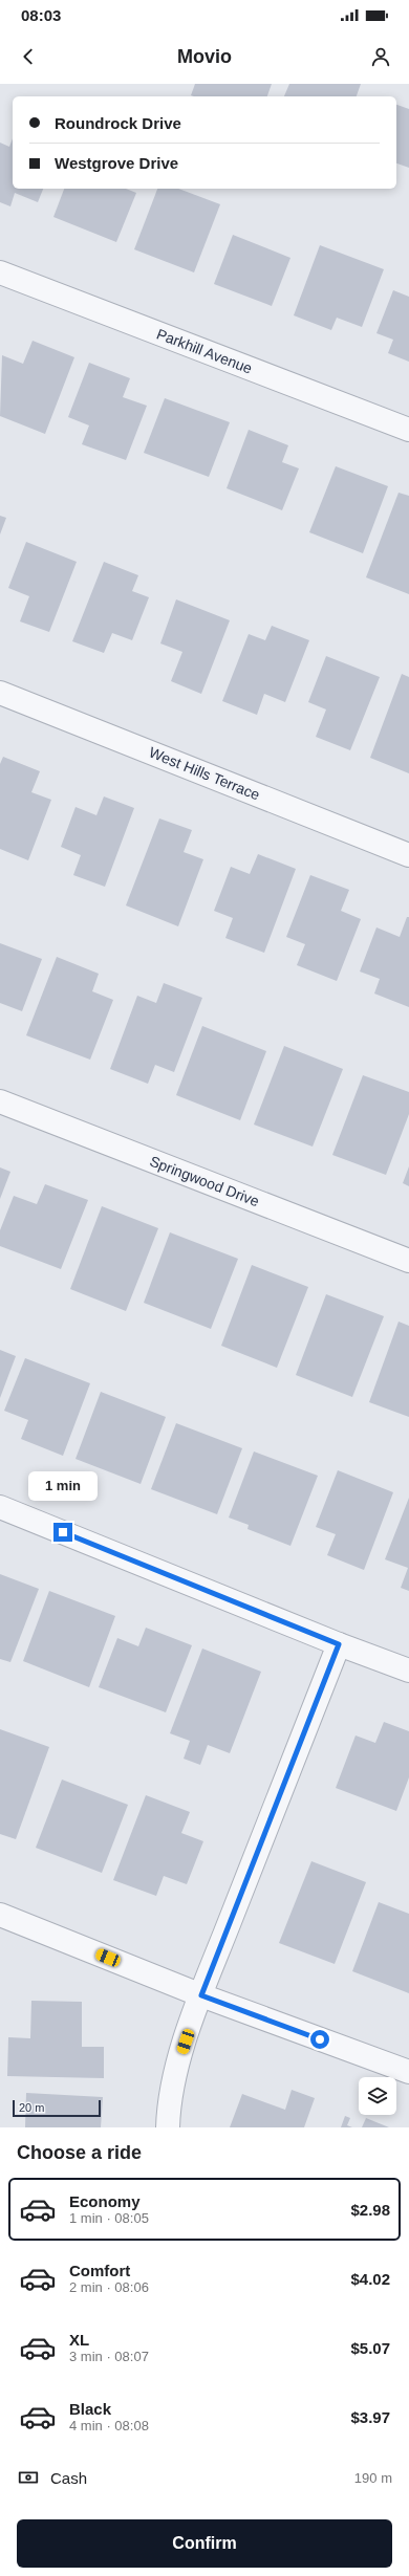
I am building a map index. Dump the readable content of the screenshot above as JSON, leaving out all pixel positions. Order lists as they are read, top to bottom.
{
  "streets": {
    "street": ["Parkhill Avenue", "West Hills Terrace", "Springwood Drive"]
  },
  "scale_bar": "20 m",
  "page": {
    "status": "08:03",
    "header": "Movio",
    "banner": ["Roundrock Drive", "Westgrove Drive"],
    "bubble": "1 min",
    "scale": "20 m",
    "heading": "Choose a ride",
    "list": [
      {
        "name": "Economy",
        "note": "1 min · 08:05",
        "value": "$2.98"
      },
      {
        "name": "Comfort",
        "note": "2 min · 08:06",
        "value": "$4.02"
      },
      {
        "name": "XL",
        "note": "3 min · 08:07",
        "value": "$5.07"
      },
      {
        "name": "Black",
        "note": "4 min · 08:08",
        "value": "$3.97"
      }
    ],
    "pay": ["Cash", "190 m"],
    "buttons": "Confirm"
  }
}
